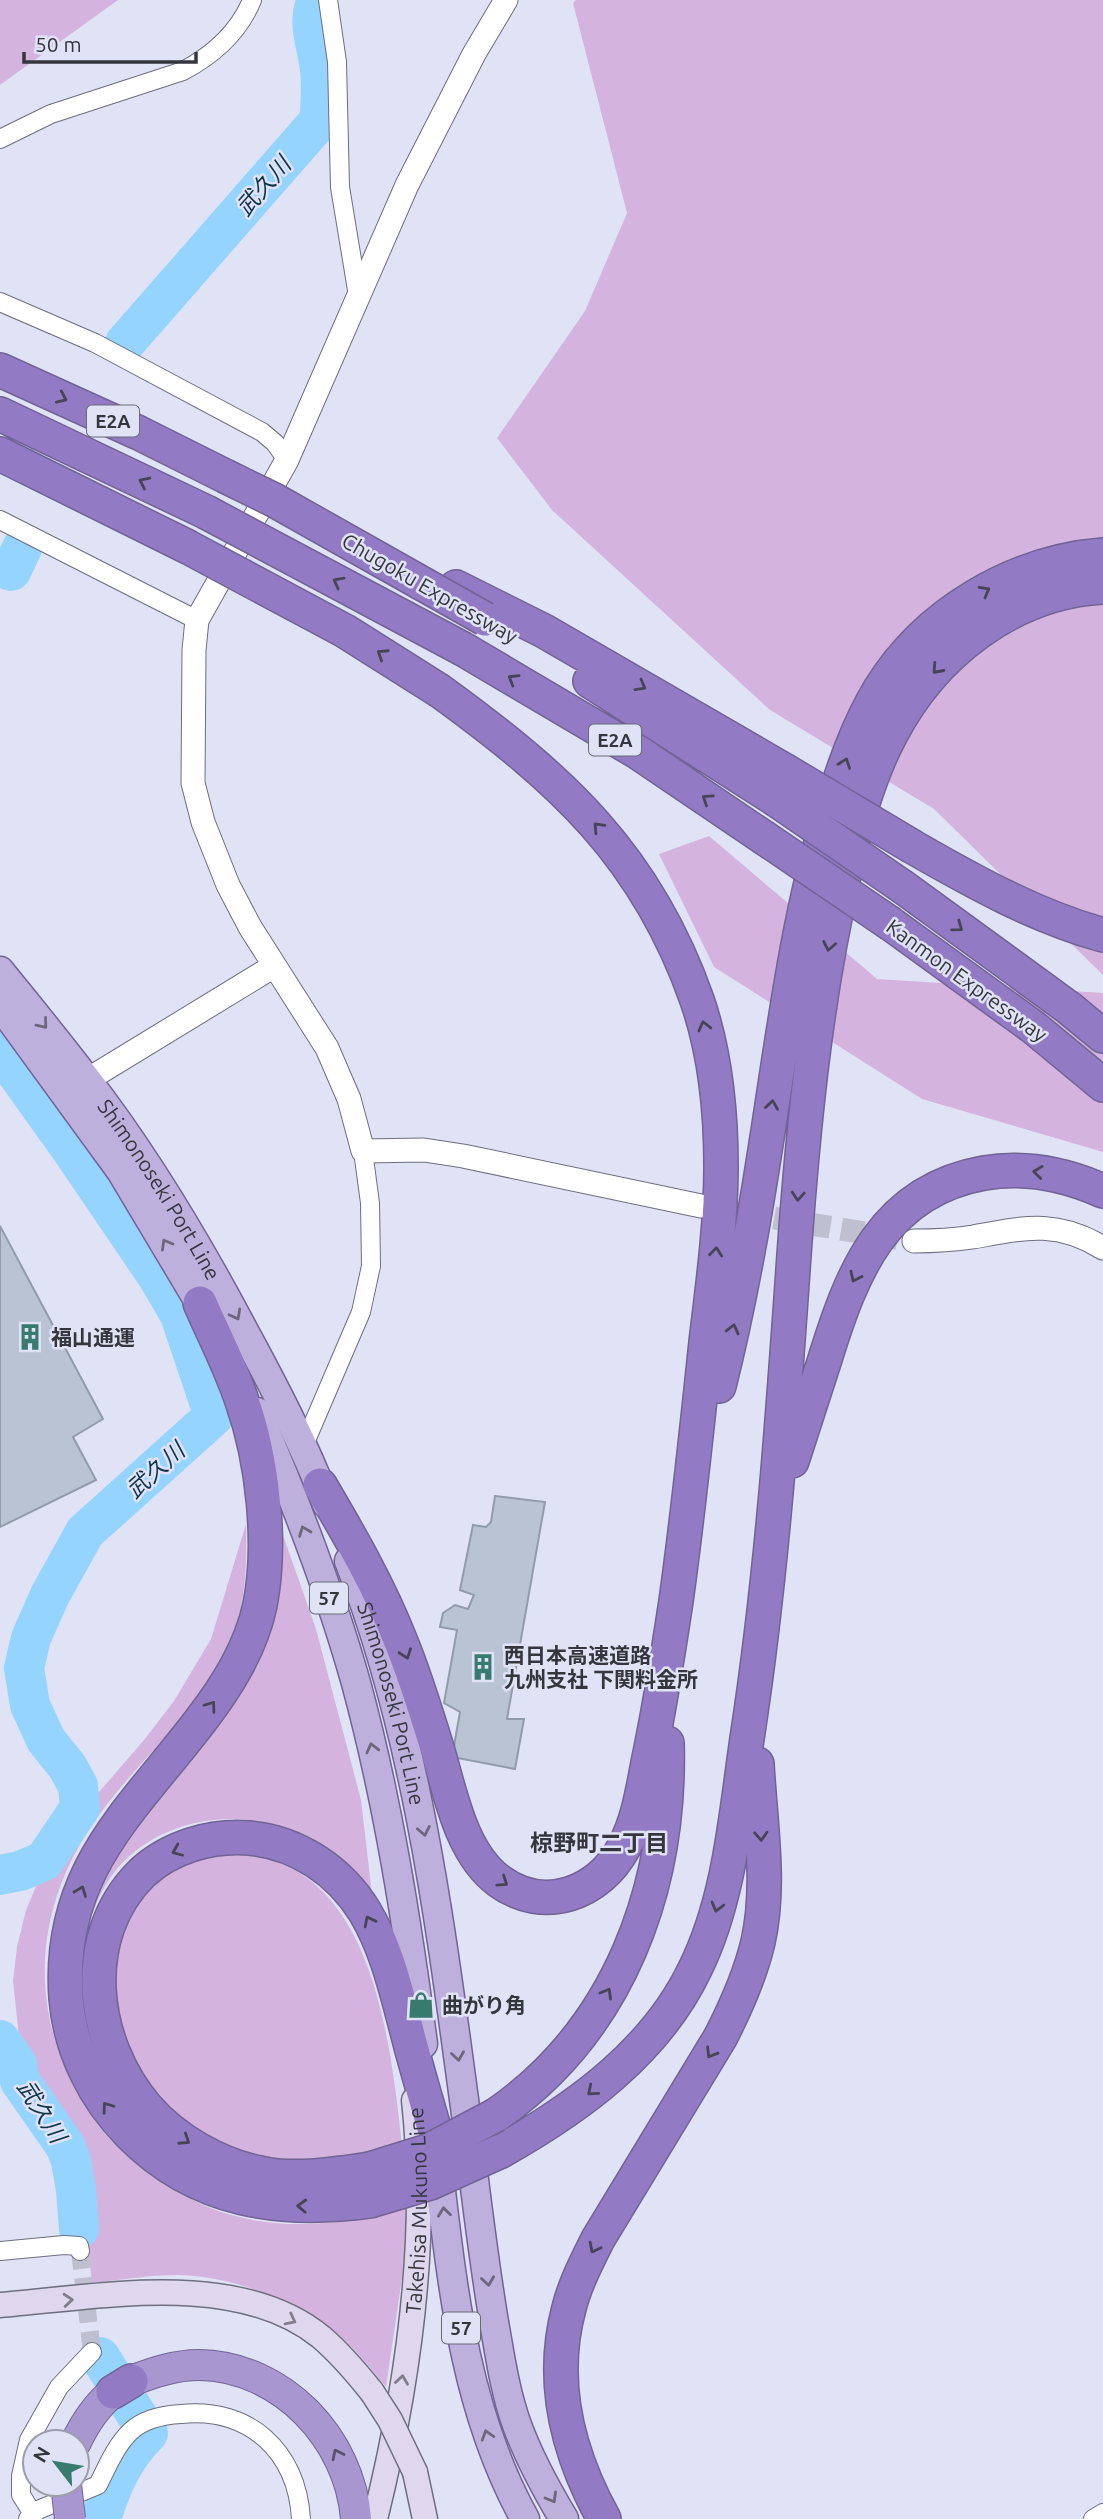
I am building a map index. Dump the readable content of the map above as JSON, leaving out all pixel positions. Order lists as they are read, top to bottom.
{
  "streets": {
    "highway": ["E2A", "Chugoku Expressway", "Kanmon Expressway"],
    "main road": ["Shimonoseki Port Line", "57", "Takehisa Mukuno Line"]
  },
  "crossings": [
    ["Chugoku Expressway", "Kanmon Expressway"],
    ["Shimonoseki Port Line", "Takehisa Mukuno Line"]
  ],
  "one_way": ["Takehisa Mukuno Line"],
  "districts": ["椋野町二丁目"],
  "water": ["武久川"],
  "places": {
    "building": ["福山通運", "西日本高速道路 九州支社 下関料金所"],
    "shop": ["曲がり角"]
  },
  "scale_bar": "50 m",
  "north": "top left"
}
